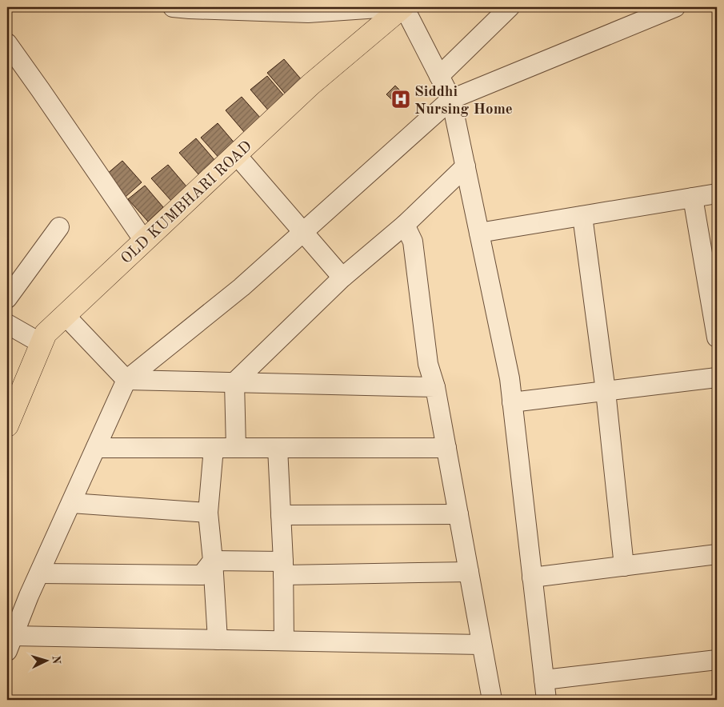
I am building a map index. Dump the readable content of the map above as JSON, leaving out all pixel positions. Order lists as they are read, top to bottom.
{
  "streets": {
    "main road": ["OLD KUMBHARI ROAD"]
  },
  "places": {
    "hospital": ["Siddhi Nursing Home"]
  },
  "north": "right"
}
